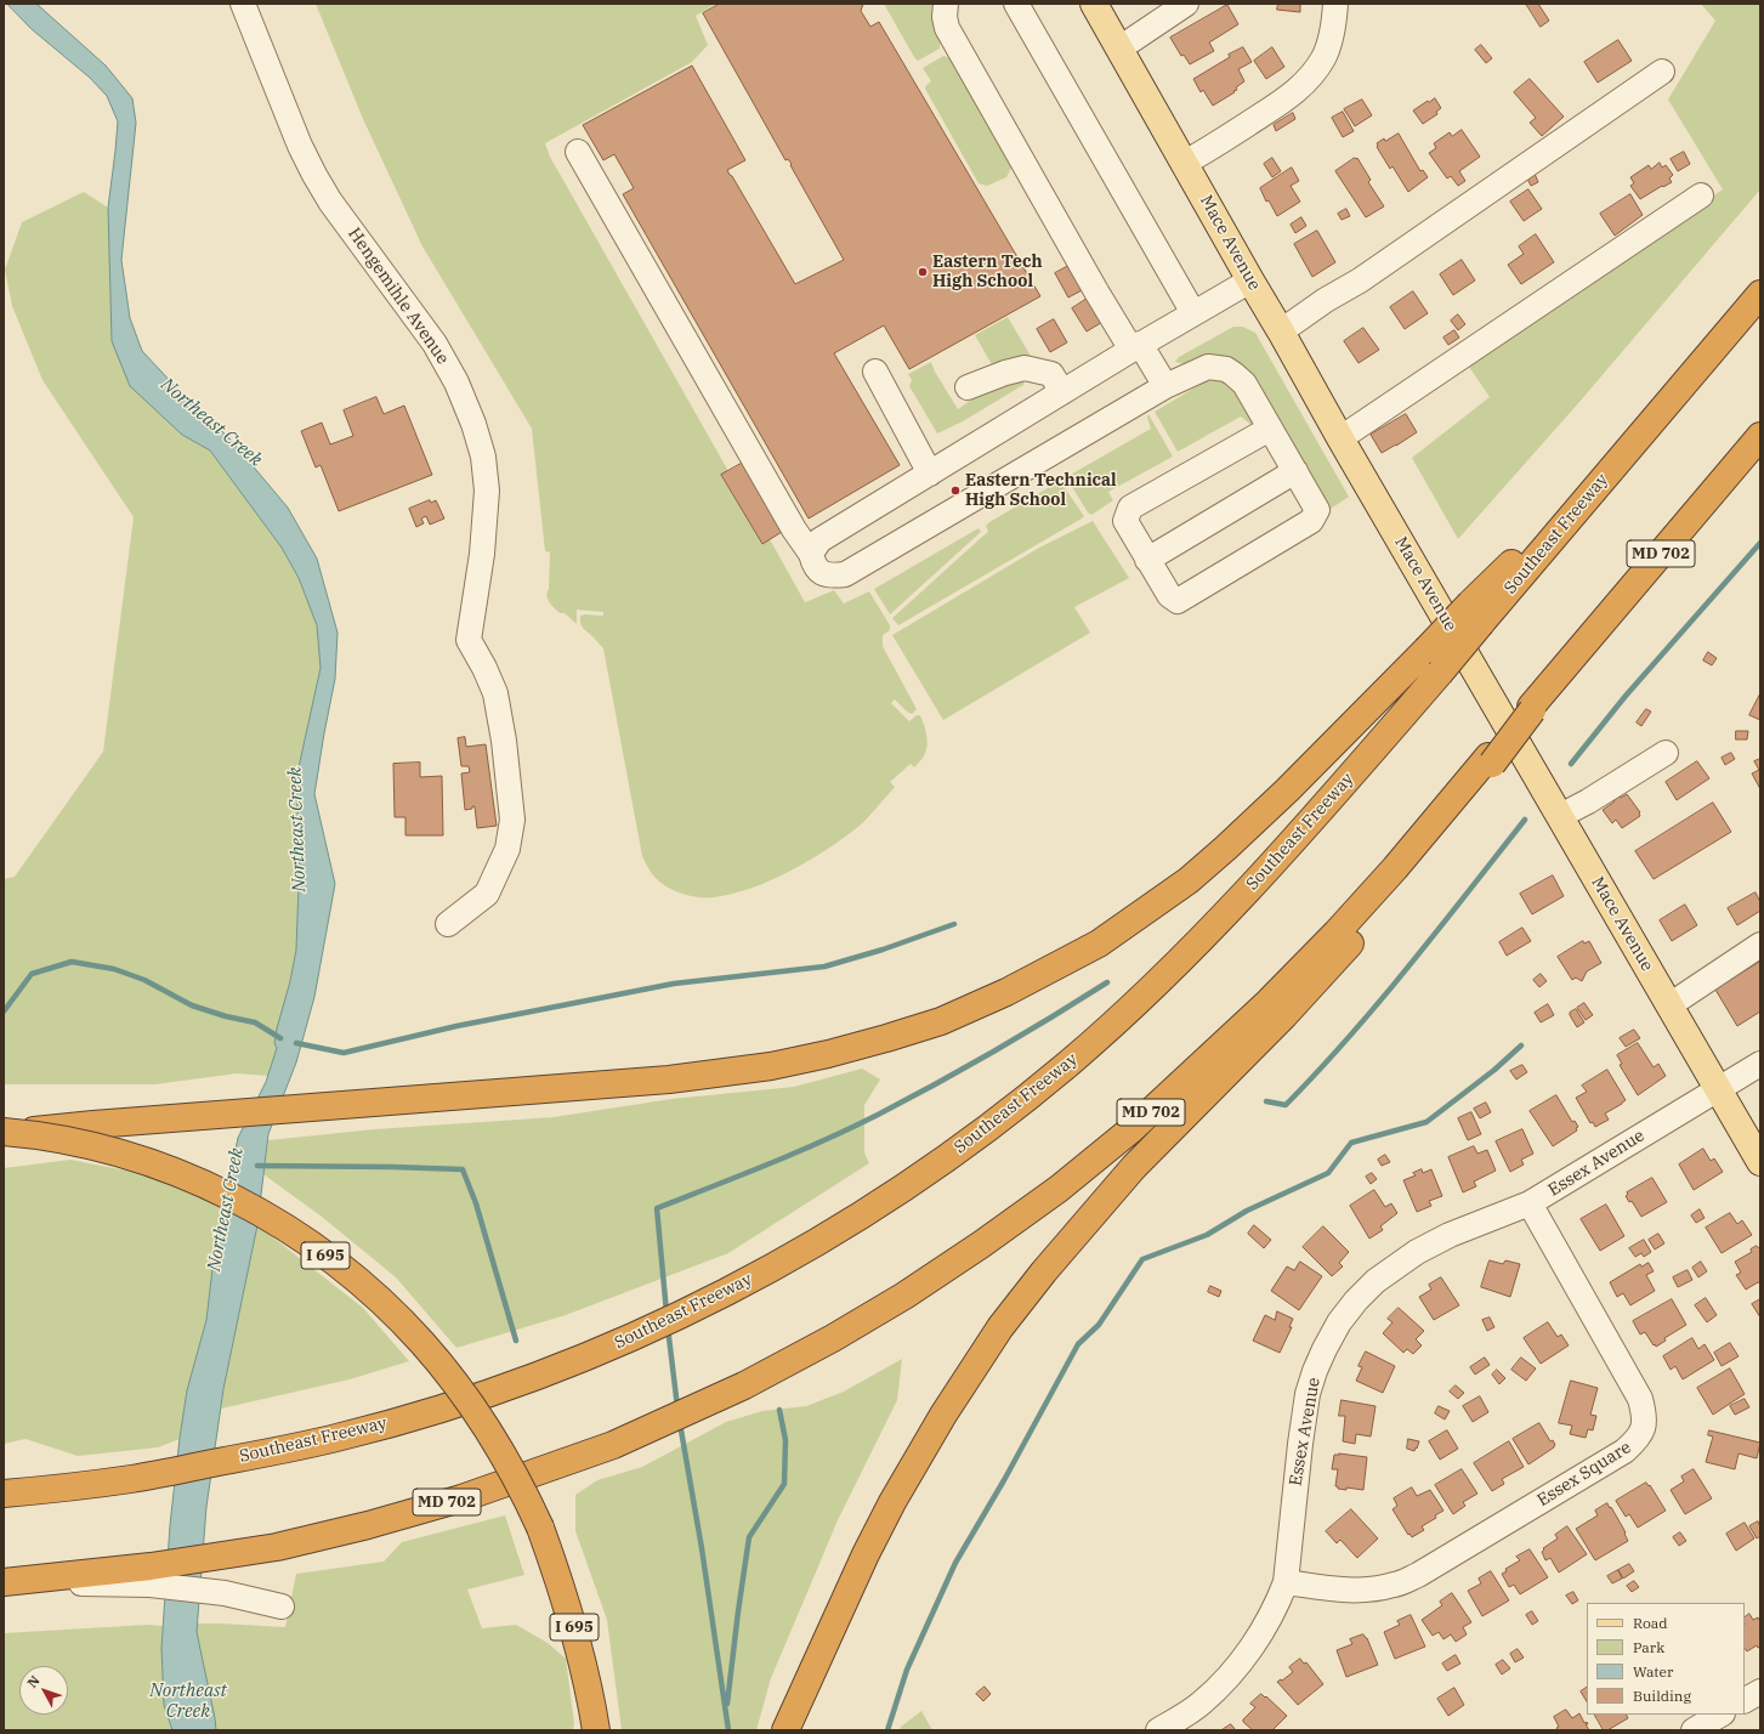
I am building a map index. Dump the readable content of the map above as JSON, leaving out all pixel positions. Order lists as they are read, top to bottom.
{
  "streets": {
    "highway": ["Southeast Freeway", "MD 702", "I 695"],
    "main road": ["Mace Avenue"],
    "street": ["Hengemihle Avenue", "Essex Avenue", "Essex Square"]
  },
  "crossings": [
    ["Mace Avenue", "Essex Avenue"],
    ["Essex Avenue", "Essex Square"]
  ],
  "water": ["Northeast Creek"],
  "places": ["Eastern Tech High School", "Eastern Technical High School"],
  "legend": [
    "Road",
    "Park",
    "Water",
    "Building"
  ],
  "north": "top left"
}
